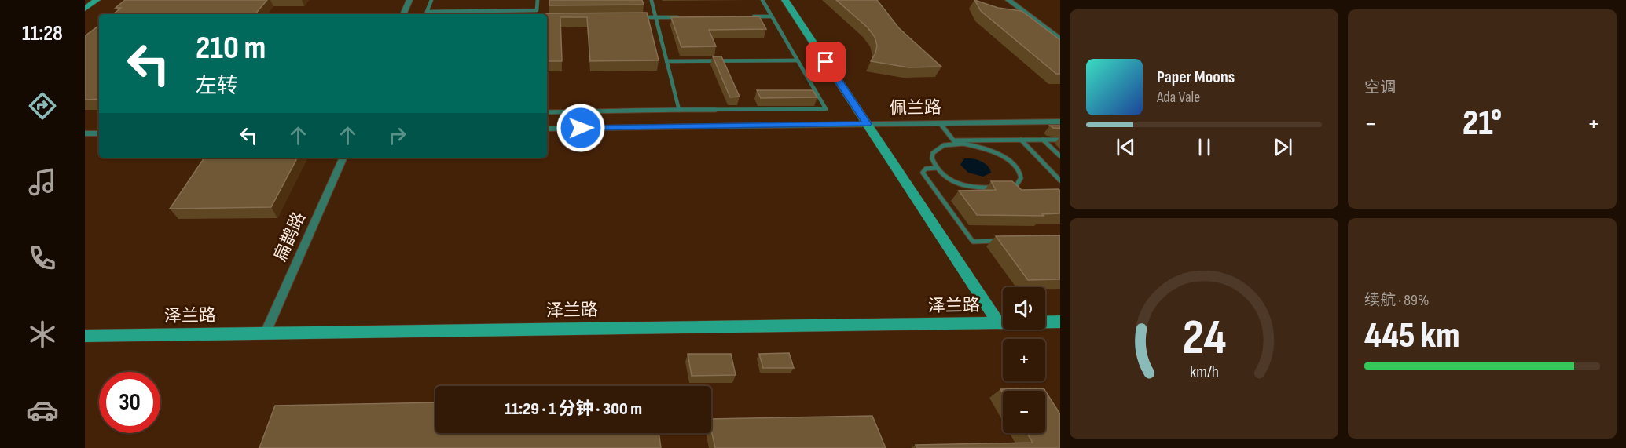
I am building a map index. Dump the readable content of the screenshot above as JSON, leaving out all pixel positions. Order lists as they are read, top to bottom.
{
  "streets": {
    "street": ["佩兰路", "扁鹊路", "泽兰路"]
  },
  "crossings": [
    ["扁鹊路", "泽兰路"]
  ],
  "page": {
    "tabs": "11:28",
    "tile": [
      "空调",
      ["续航 · 89%", "445 km"]
    ],
    "turn": ["210 m", "左转"],
    "song": ["Paper Moons", "Ada Vale"],
    "heat": ["−", "21°", "+"],
    "map_buttons": ["+", "−"],
    "limit": "30",
    "trip": "11:29 · 1 分钟 · 300 m",
    "gauge": ["24", "km/h"]
  }
}
